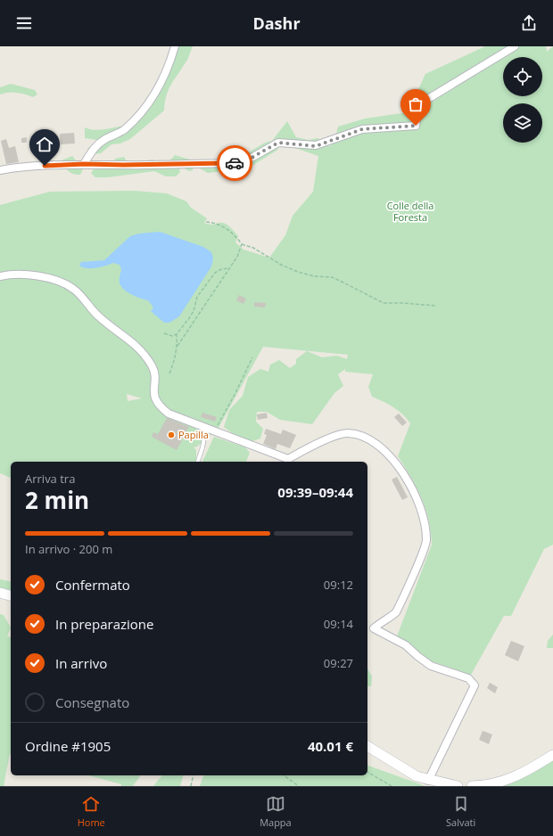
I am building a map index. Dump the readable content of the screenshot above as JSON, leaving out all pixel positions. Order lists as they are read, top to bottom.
{
  "parks": ["Colle della Foresta"],
  "places": ["Papilla"],
  "page": {
    "header": "Dashr",
    "heading": ["2 min", "Arriva tra", "09:39–09:44"],
    "panel": ["Ordine #1905", "40.01 €"],
    "bar": "In arrivo · 200 m",
    "list": [
      ["Confermato", "09:12"],
      ["In preparazione", "09:14"],
      ["In arrivo", "09:27"],
      "Consegnato"
    ],
    "tabs": ["Home", "Mappa", "Salvati"]
  }
}
